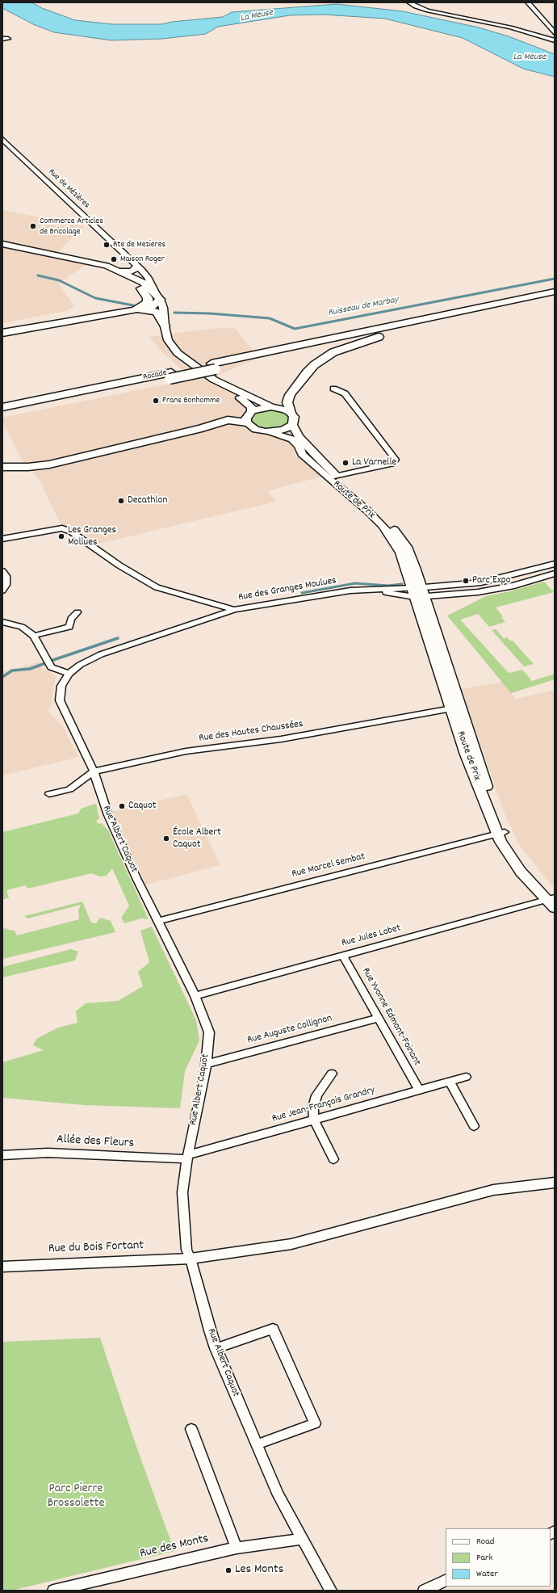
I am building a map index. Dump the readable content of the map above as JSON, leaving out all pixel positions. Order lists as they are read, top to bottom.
{
  "streets": {
    "highway": ["Rocade"],
    "main road": ["Route de Prix"],
    "street": [
      "Rue de Mézières",
      "Rue des Granges Moulues",
      "Rue des Hautes Chaussées",
      "Rue Albert Caquot",
      "Rue Marcel Sembat",
      "Rue Jules Lobet",
      "Rue Yvonne Edmont-Foinant",
      "Rue Auguste Collignon",
      "Rue Jean-François Grandry",
      "Allée des Fleurs",
      "Rue du Bois Fortant",
      "Rue des Monts"
    ]
  },
  "crossings": [
    ["Route de Prix", "Rue des Granges Moulues"],
    ["Route de Prix", "Rue des Hautes Chaussées"],
    ["Route de Prix", "Rue Marcel Sembat"],
    ["Route de Prix", "Rue Jules Lobet"],
    ["Rue des Granges Moulues", "Rue Albert Caquot"],
    ["Rue des Hautes Chaussées", "Rue Albert Caquot"],
    ["Rue Albert Caquot", "Rue Marcel Sembat"],
    ["Rue Albert Caquot", "Rue Jules Lobet"],
    ["Rue Albert Caquot", "Rue Auguste Collignon"],
    ["Rue Albert Caquot", "Rue Jean-François Grandry"],
    ["Rue Albert Caquot", "Allée des Fleurs"],
    ["Rue Albert Caquot", "Rue du Bois Fortant"],
    ["Rue Albert Caquot", "Rue des Monts"],
    ["Rue Jules Lobet", "Rue Yvonne Edmont-Foinant"],
    ["Rue Yvonne Edmont-Foinant", "Rue Auguste Collignon"],
    ["Rue Yvonne Edmont-Foinant", "Rue Jean-François Grandry"],
    ["Rue Jean-François Grandry", "Allée des Fleurs"]
  ],
  "water": ["La Meuse", "Ruisseau de Marbay"],
  "parks": ["Parc Pierre Brossolette"],
  "places": [
    "Commerce Articles de Bricolage",
    "Rte de Mezieres",
    "Maison Roger",
    "Frans Bonhomme",
    "La Varnelle",
    "Decathlon",
    "Les Granges Mollues",
    "Parc Expo",
    "Caquot",
    "École Albert Caquot",
    "Les Monts"
  ],
  "legend": ["Road", "Park", "Water"]
}
